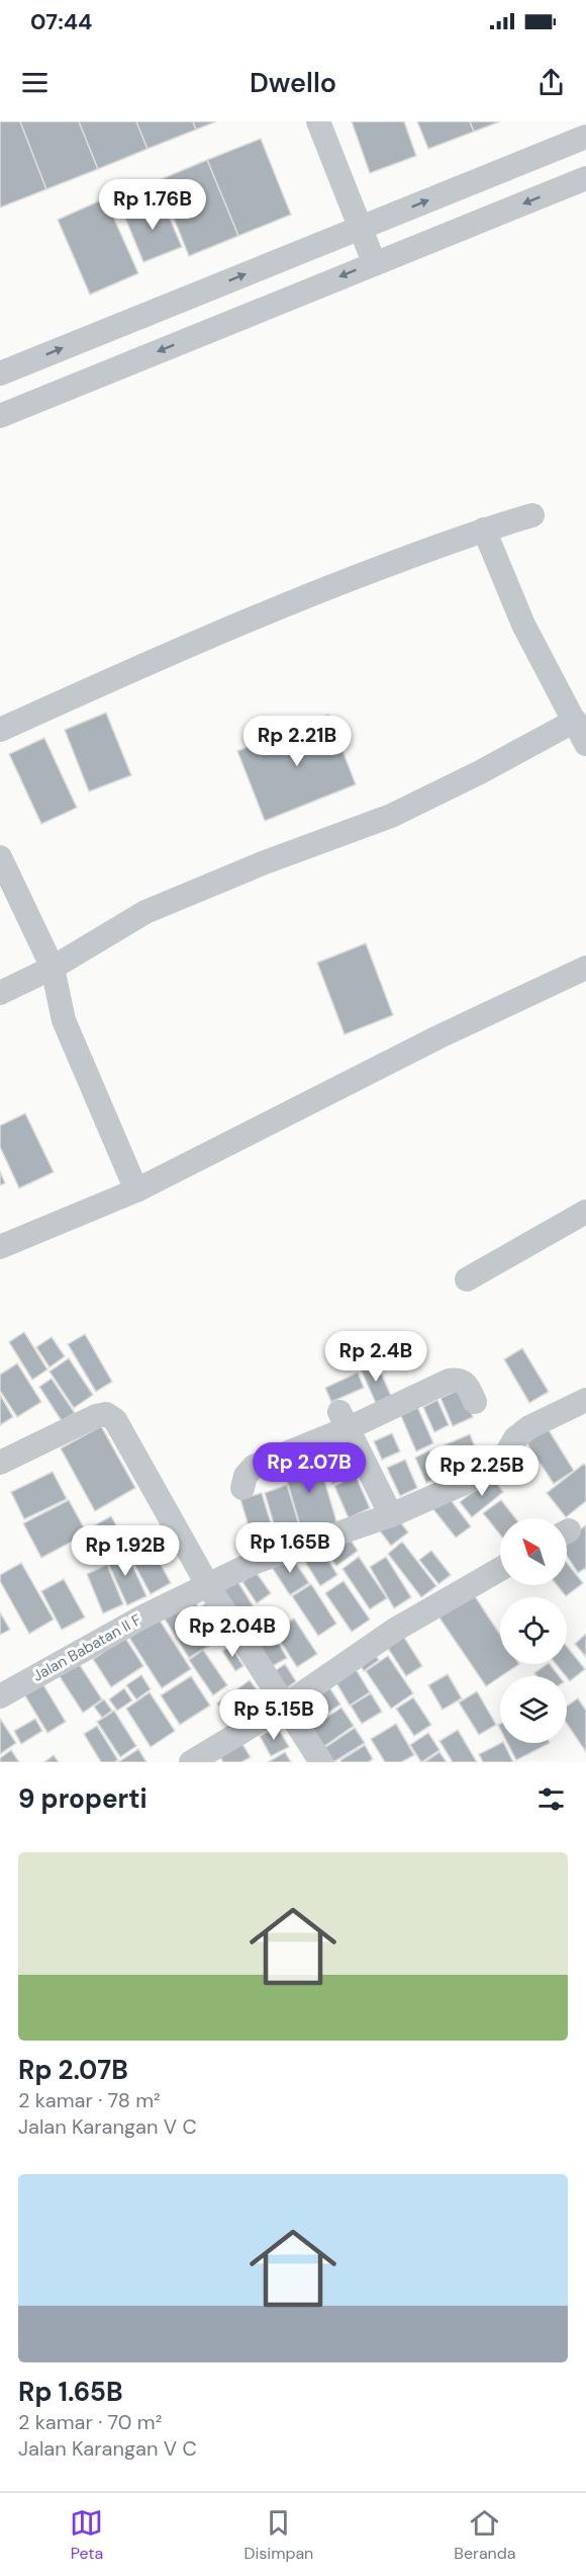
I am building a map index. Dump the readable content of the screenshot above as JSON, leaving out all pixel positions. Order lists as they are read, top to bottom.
{
  "streets": {
    "street": ["Jalan Babatan II F"]
  },
  "north": "top left",
  "page": {
    "status": "07:44",
    "header": "Dwello",
    "price": [
      "Rp 1.76B",
      "Rp 2.21B",
      "Rp 2.4B",
      "Rp 2.07B",
      "Rp 2.25B",
      "Rp 1.65B",
      "Rp 1.92B",
      "Rp 2.04B",
      "Rp 5.15B"
    ],
    "heading": "9 properti",
    "list": [
      {
        "name": "Rp 2.07B",
        "note": "2 kamar · 78 m² · Jalan Karangan V C"
      },
      {
        "name": "Rp 1.65B",
        "note": "2 kamar · 70 m² · Jalan Karangan V C"
      }
    ],
    "tabs": ["Peta", "Disimpan", "Beranda"]
  }
}
